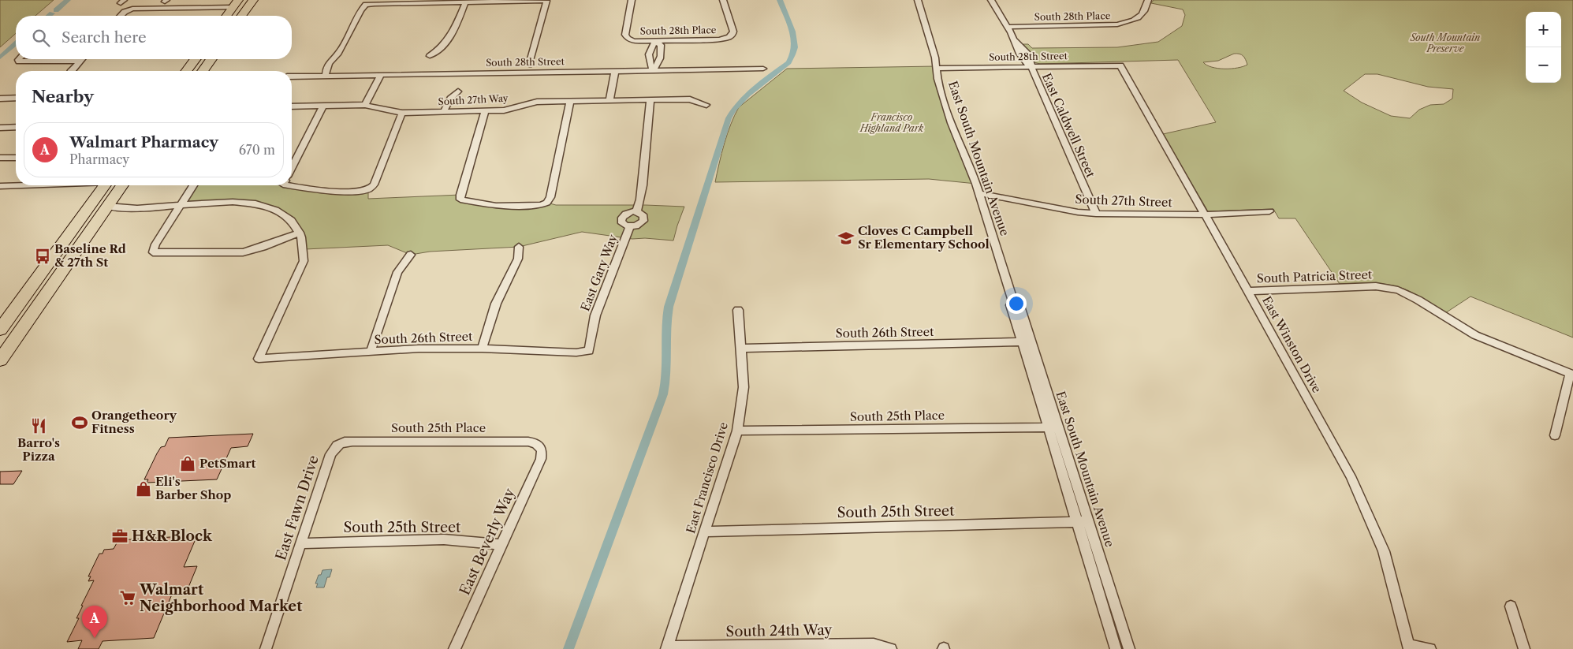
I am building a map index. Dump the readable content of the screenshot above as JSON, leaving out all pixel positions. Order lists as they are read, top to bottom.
{
  "streets": {
    "street": [
      "South 28th Place",
      "South 28th Street",
      "South 27th Way",
      "East Caldwell Street",
      "East South Mountain Avenue",
      "South 27th Street",
      "East Gary Way",
      "South Patricia Street",
      "South 26th Street",
      "East Winston Drive",
      "South 25th Place",
      "East Francisco Drive",
      "East Fawn Drive",
      "South 25th Street",
      "East Beverly Way",
      "South 24th Way"
    ]
  },
  "crossings": [
    ["South 28th Place", "East Caldwell Street"],
    ["South 28th Street", "East Caldwell Street"],
    ["South 28th Street", "East South Mountain Avenue"],
    ["South 28th Street", "East Winston Drive"],
    ["South 27th Way", "East Gary Way"],
    ["East Caldwell Street", "South 27th Street"],
    ["East South Mountain Avenue", "South 27th Street"],
    ["East South Mountain Avenue", "South 26th Street"],
    ["East South Mountain Avenue", "South 25th Place"],
    ["East South Mountain Avenue", "South 25th Street"],
    ["South 27th Street", "East Winston Drive"],
    ["East Gary Way", "South 26th Street"],
    ["South Patricia Street", "East Winston Drive"],
    ["South 26th Street", "East Francisco Drive"],
    ["South 25th Place", "East Francisco Drive"],
    ["South 25th Place", "East Fawn Drive"],
    ["South 25th Place", "East Beverly Way"],
    ["East Francisco Drive", "South 25th Street"],
    ["East Francisco Drive", "South 24th Way"],
    ["East Fawn Drive", "South 25th Street"],
    ["South 25th Street", "East Beverly Way"]
  ],
  "parks": ["South Mountain Preserve", "Francisco Highland Park"],
  "places": {
    "school or university": ["Cloves C Campbell Sr Elementary School"],
    "bus stop": ["Baseline Rd & 27th St"],
    "sports": ["Orangetheory Fitness"],
    "restaurant": ["Barro's Pizza"],
    "shop": ["PetSmart", "Eli's Barber Shop"],
    "office": ["H&R Block"],
    "supermarket": ["Walmart Neighborhood Market"]
  },
  "page": {
    "map_buttons": ["+", "−"],
    "search": "Search here",
    "heading": "Nearby",
    "list": [
      {
        "mark": "A",
        "name": "Walmart Pharmacy",
        "note": "Pharmacy",
        "value": "670 m"
      }
    ],
    "pins": "A"
  }
}
